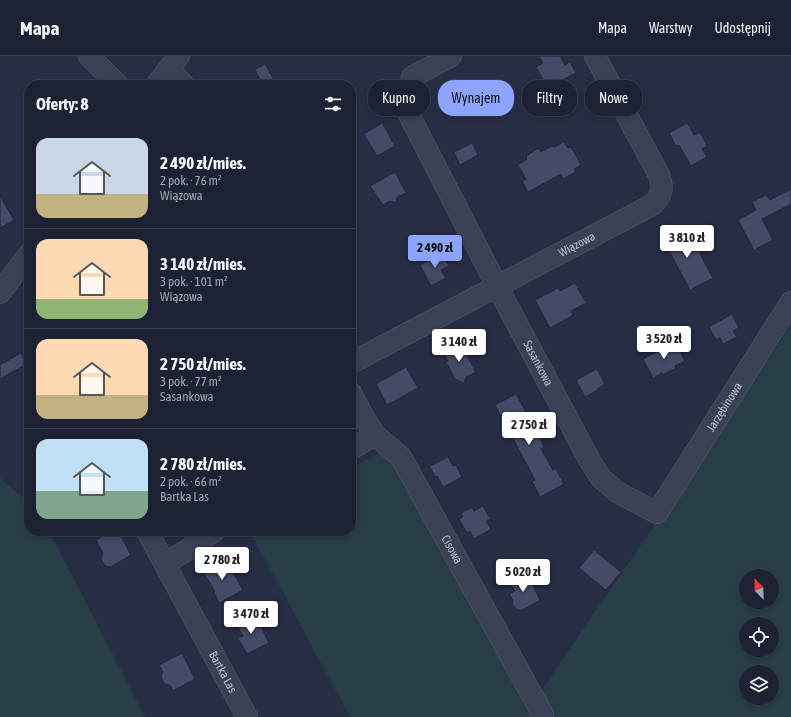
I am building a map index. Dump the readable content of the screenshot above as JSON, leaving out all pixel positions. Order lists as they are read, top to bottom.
{
  "streets": {
    "street": [
      "Wiązowa",
      "Sasankowa",
      "Jarzębinowa",
      "Cisowa",
      "Bartka Las"
    ]
  },
  "crossings": [
    ["Wiązowa", "Sasankowa"],
    ["Sasankowa", "Jarzębinowa"]
  ],
  "north": "top left",
  "page": {
    "header": "Mapa",
    "nav": ["Mapa", "Warstwy", "Udostępnij"],
    "chip": [
      "Kupno",
      "Wynajem",
      "Filtry",
      "Nowe"
    ],
    "heading": "Oferty: 8",
    "list": [
      {
        "name": "2 490 zł/mies.",
        "note": "2 pok. · 76 m² · Wiązowa"
      },
      {
        "name": "3 140 zł/mies.",
        "note": "3 pok. · 101 m² · Wiązowa"
      },
      {
        "name": "2 750 zł/mies.",
        "note": "3 pok. · 77 m² · Sasankowa"
      },
      {
        "name": "2 780 zł/mies.",
        "note": "2 pok. · 66 m² · Bartka Las"
      }
    ],
    "price": [
      "3 810 zł",
      "2 490 zł",
      "3 520 zł",
      "3 140 zł",
      "2 750 zł",
      "2 780 zł",
      "5 020 zł",
      "3 470 zł"
    ]
  }
}
